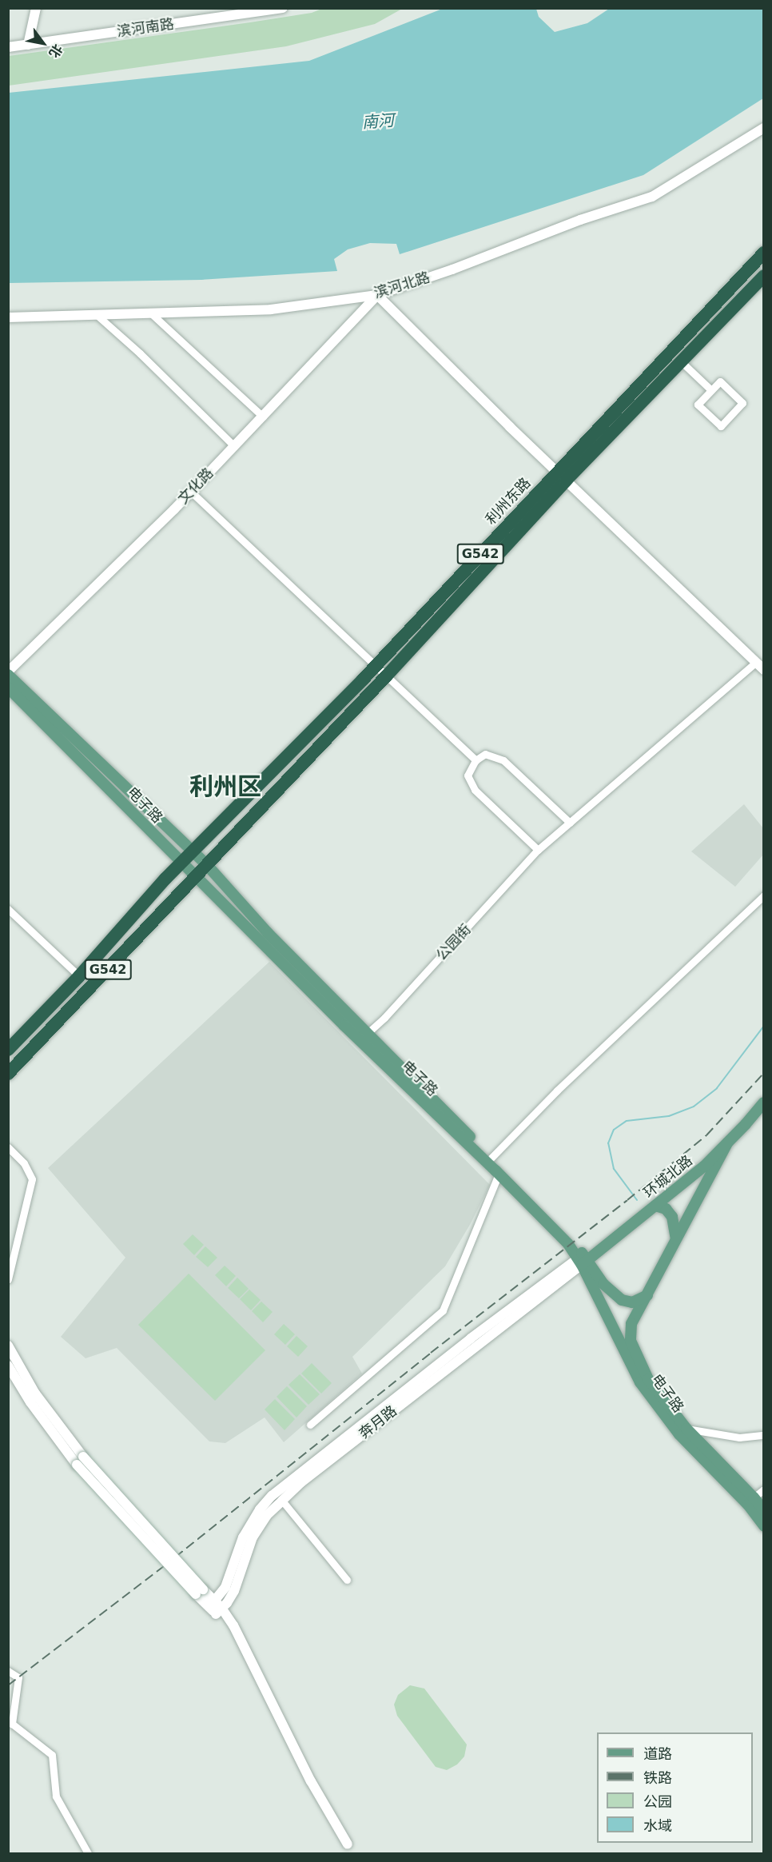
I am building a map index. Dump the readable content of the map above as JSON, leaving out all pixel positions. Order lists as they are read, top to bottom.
{
  "streets": {
    "highway": ["利州东路", "G542"],
    "main road": ["电子路", "环城北路"],
    "street": [
      "滨河南路",
      "滨河北路",
      "文化路",
      "公园街",
      "奔月路"
    ]
  },
  "crossings": [
    ["滨河北路", "文化路"],
    ["文化路", "电子路"],
    ["利州东路", "G542"],
    ["利州东路", "电子路"],
    ["G542", "电子路"],
    ["电子路", "公园街"],
    ["电子路", "环城北路"],
    ["电子路", "奔月路"],
    ["环城北路", "奔月路"]
  ],
  "districts": ["利州区"],
  "water": ["南河"],
  "legend": [
    "道路",
    "铁路",
    "公园",
    "水域"
  ],
  "north": "bottom right"
}
